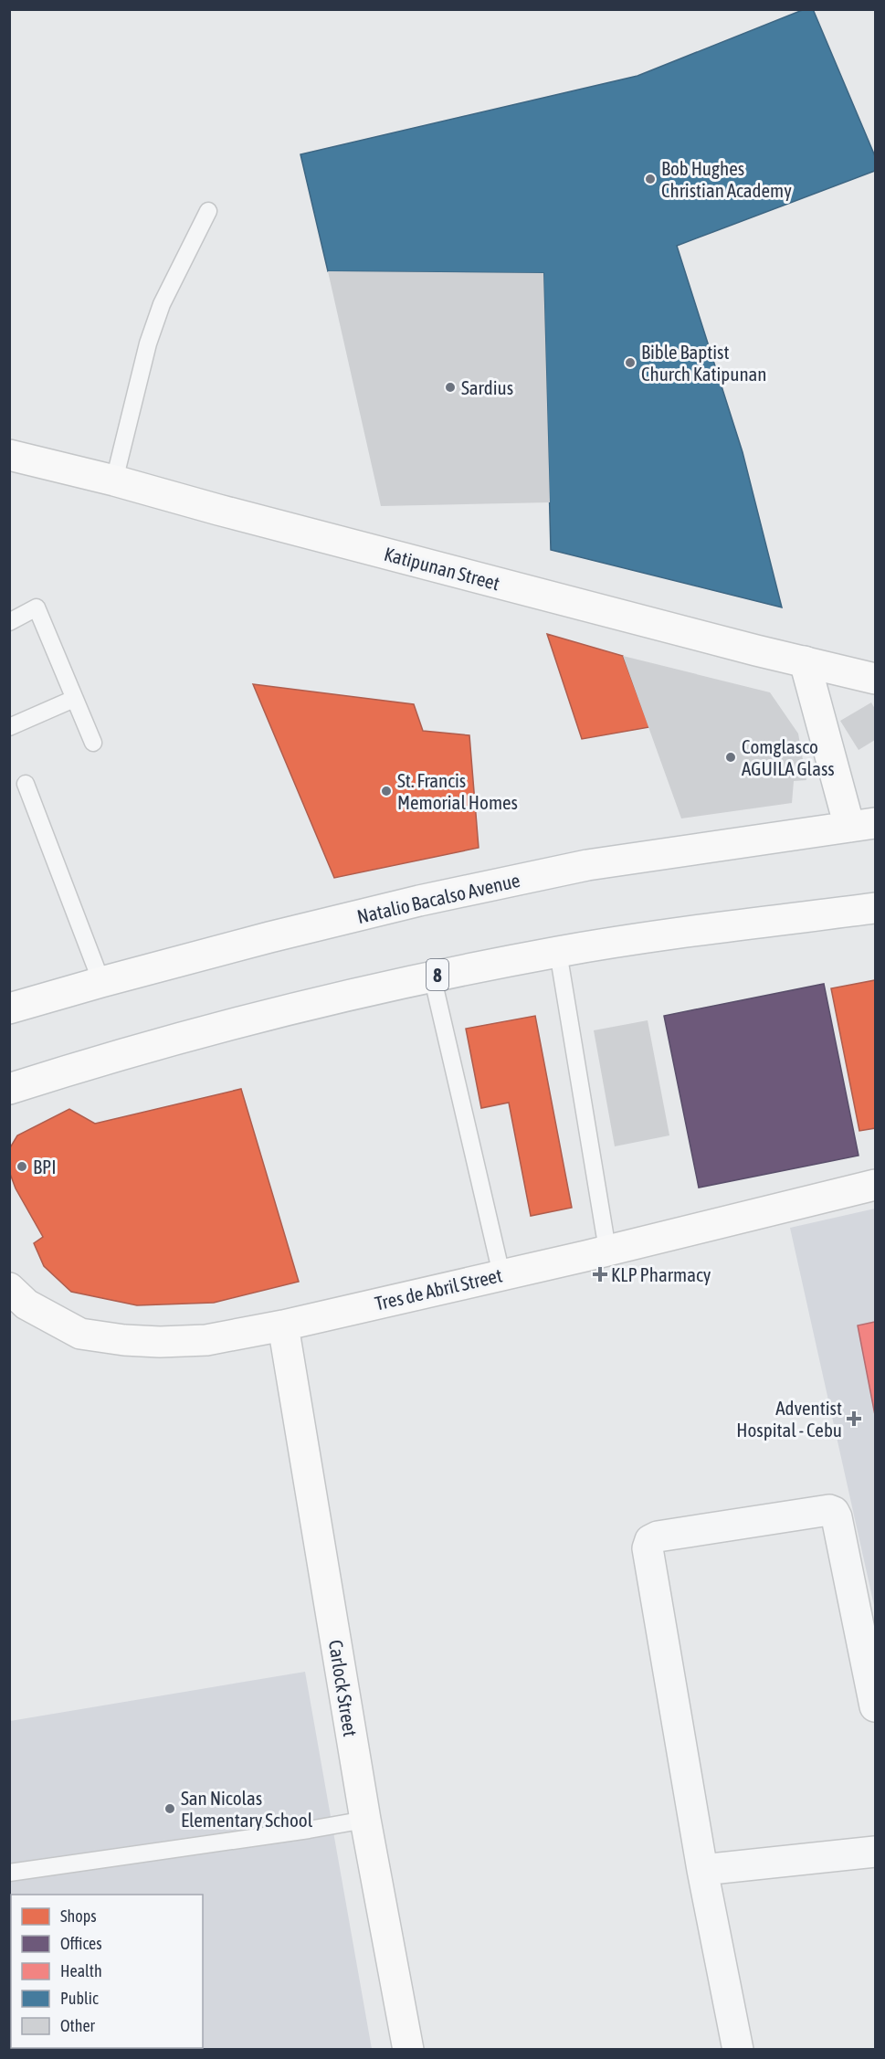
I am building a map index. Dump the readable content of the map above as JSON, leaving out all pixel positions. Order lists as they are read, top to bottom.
{
  "streets": {
    "main road": [
      "Katipunan Street",
      "Natalio Bacalso Avenue",
      "8",
      "Tres de Abril Street",
      "Carlock Street"
    ]
  },
  "crossings": [
    ["Tres de Abril Street", "Carlock Street"]
  ],
  "places": {
    "other": [
      "Bob Hughes Christian Academy",
      "Bible Baptist Church Katipunan",
      "Sardius",
      "Comglasco AGUILA Glass",
      "St. Francis Memorial Homes",
      "BPI",
      "San Nicolas Elementary School"
    ],
    "health": ["KLP Pharmacy", "Adventist Hospital - Cebu"]
  },
  "legend": [
    "Shops",
    "Offices",
    "Health",
    "Public",
    "Other"
  ]
}
